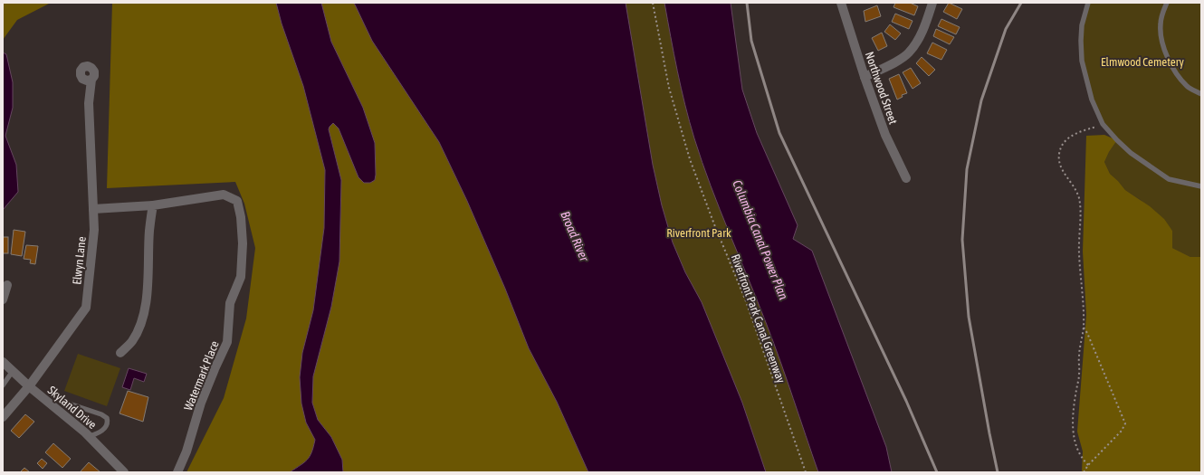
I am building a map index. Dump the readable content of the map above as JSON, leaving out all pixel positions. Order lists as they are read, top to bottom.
{
  "streets": {
    "street": [
      "Northwood Street",
      "Elwyn Lane",
      "Watermark Place",
      "Skyland Drive"
    ],
    "path": ["Riverfront Park Canal Greenway"]
  },
  "crossings": [
    ["Elwyn Lane", "Watermark Place"],
    ["Elwyn Lane", "Skyland Drive"]
  ],
  "water": ["Broad River", "Columbia Canal Power Plan"],
  "parks": ["Elmwood Cemetery", "Riverfront Park"]
}
